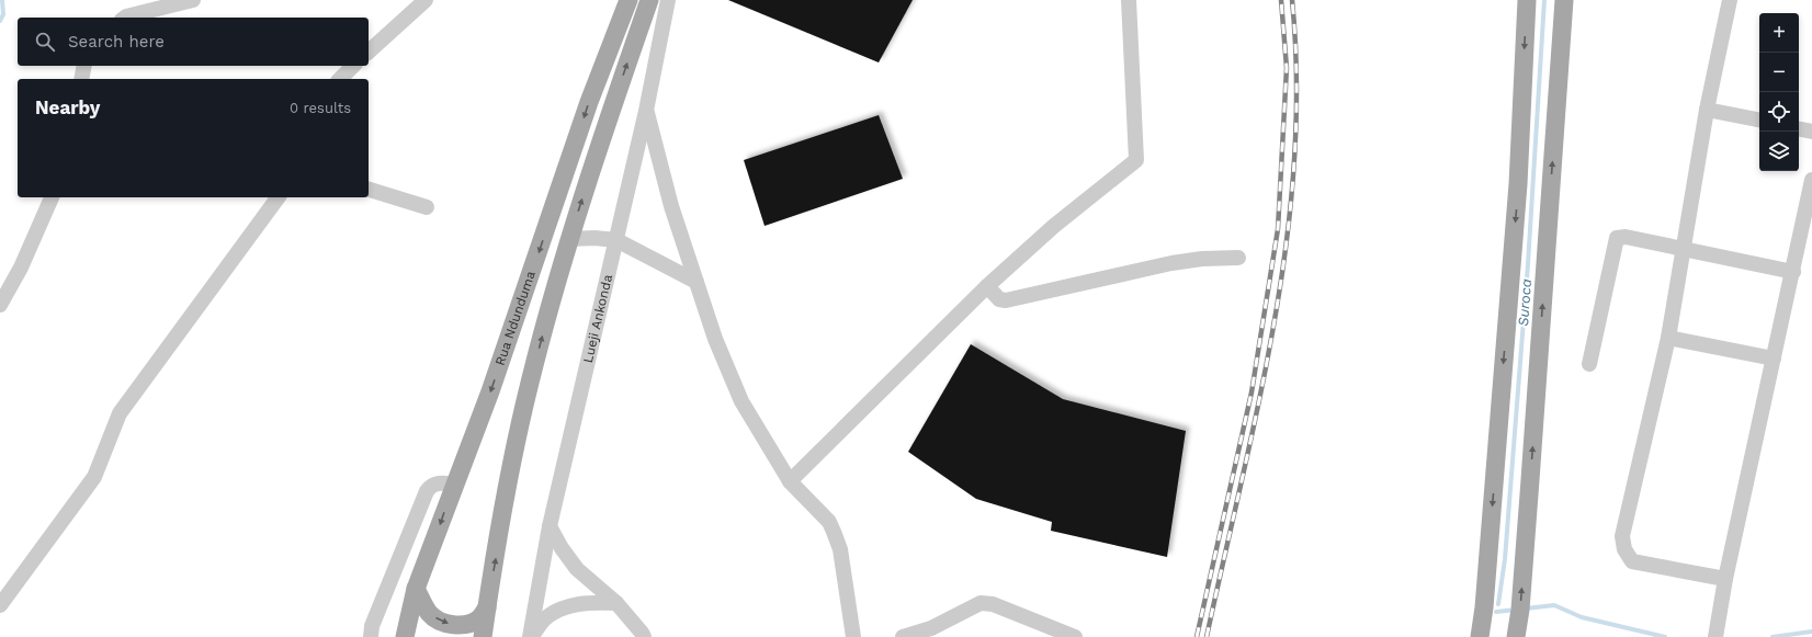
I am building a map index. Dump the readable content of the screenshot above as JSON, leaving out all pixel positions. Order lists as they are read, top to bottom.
{
  "streets": {
    "main road": ["Rua Ndunduma"],
    "street": ["Lueji Ankonda"]
  },
  "water": ["Suroca"],
  "page": {
    "map_buttons": ["+", "−"],
    "search": "Search here",
    "heading": ["Nearby", "0 results"]
  }
}
